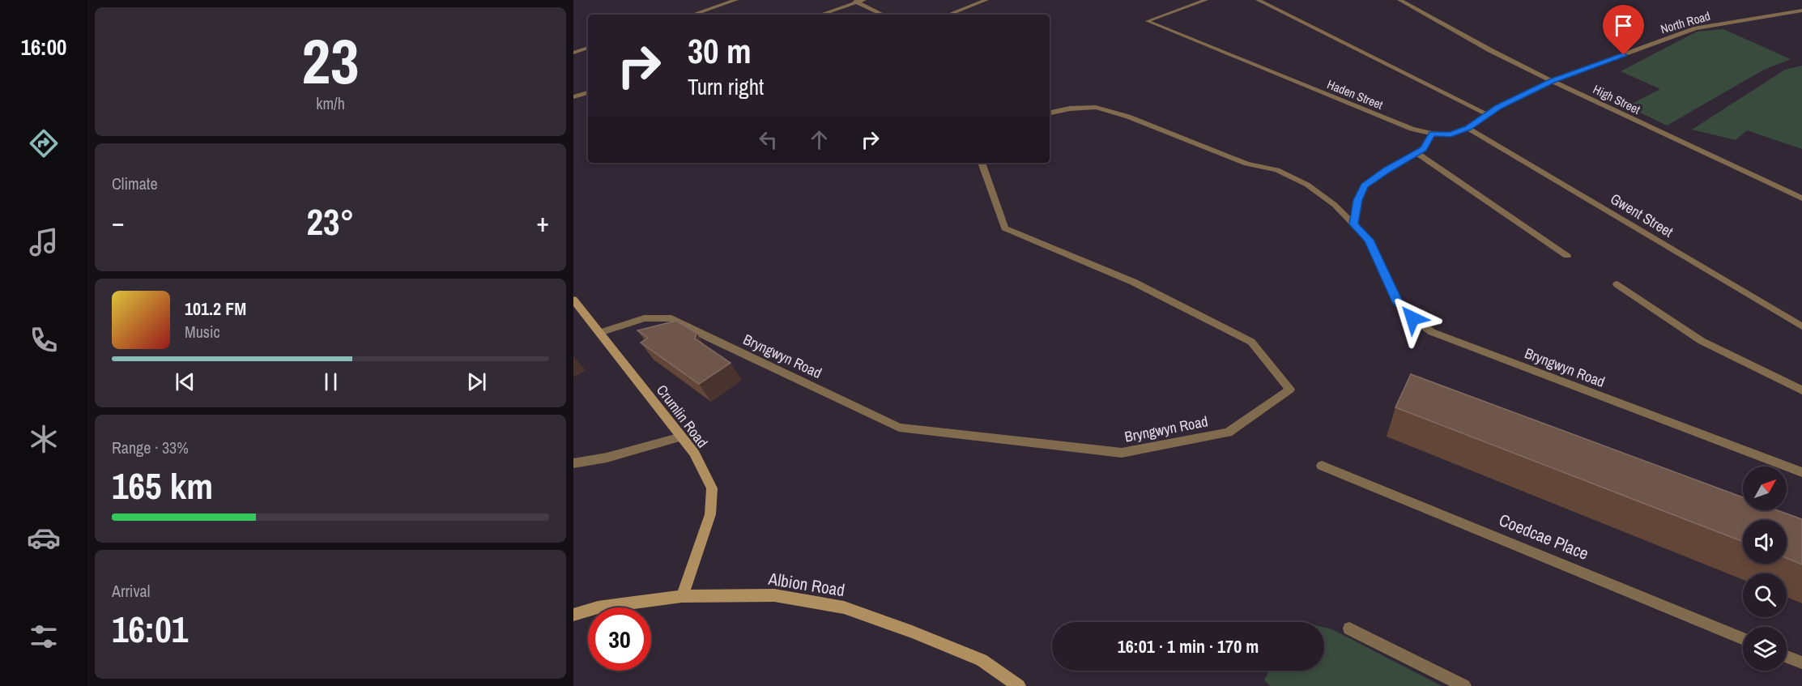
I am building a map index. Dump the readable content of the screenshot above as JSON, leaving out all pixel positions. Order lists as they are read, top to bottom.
{
  "streets": {
    "street": [
      "North Road",
      "Haden Street",
      "High Street",
      "Gwent Street",
      "Bryngwyn Road",
      "Crumlin Road",
      "Coedcae Place",
      "Albion Road"
    ]
  },
  "crossings": [
    ["North Road", "Haden Street"],
    ["North Road", "High Street"],
    ["Haden Street", "High Street"],
    ["Haden Street", "Gwent Street"],
    ["Bryngwyn Road", "Crumlin Road"],
    ["Crumlin Road", "Albion Road"]
  ],
  "north": "top right",
  "page": {
    "tabs": "16:00",
    "tile": [
      ["23", "km/h"],
      "Climate",
      ["Range · 33%", "165 km"],
      ["Arrival", "16:01"]
    ],
    "turn": ["30 m", "Turn right"],
    "heat": ["−", "23°", "+"],
    "song": ["101.2 FM", "Music"],
    "limit": "30",
    "trip": "16:01 · 1 min · 170 m"
  }
}
